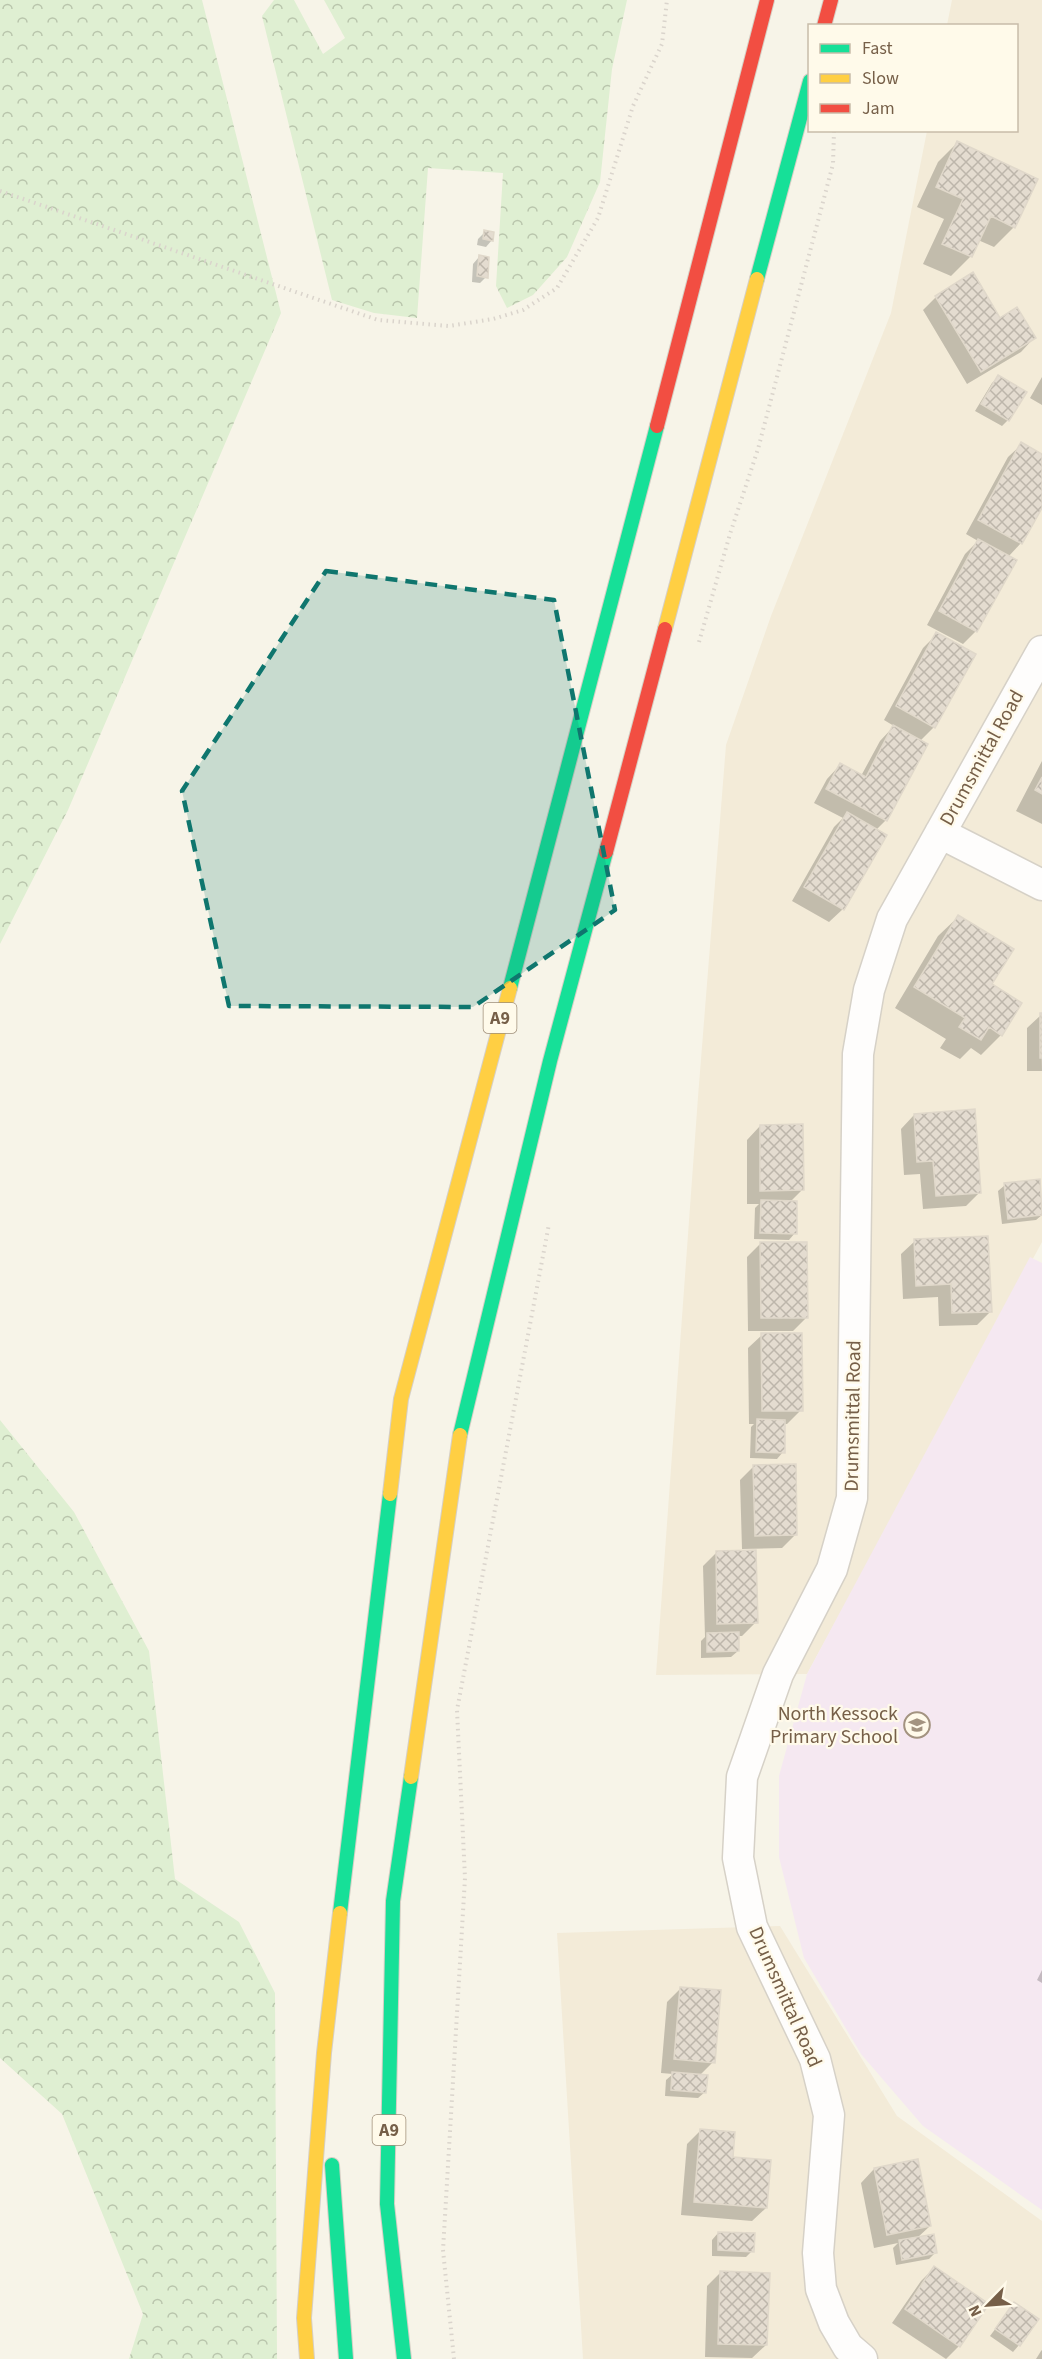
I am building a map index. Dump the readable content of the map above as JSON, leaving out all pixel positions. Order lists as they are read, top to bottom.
{
  "streets": {
    "highway": ["A9"],
    "street": ["Drumsmittal Road"]
  },
  "places": {
    "school or university": ["North Kessock Primary School"]
  },
  "legend": ["Fast", "Slow", "Jam"],
  "north": "bottom left"
}
